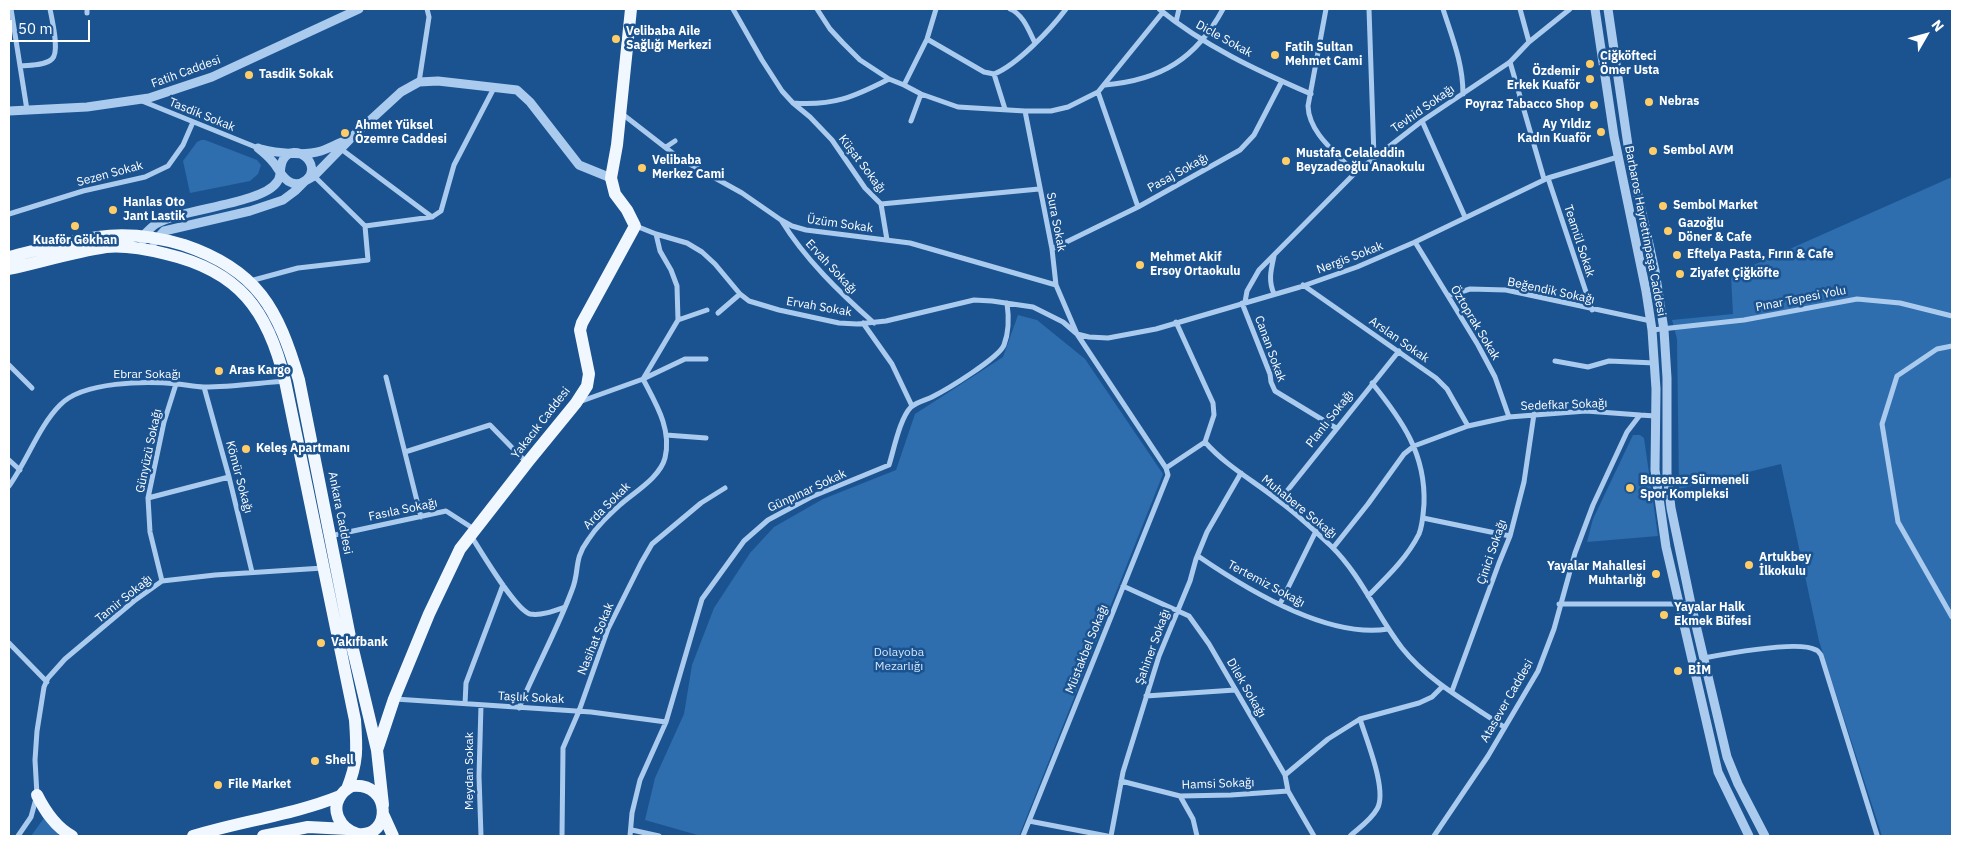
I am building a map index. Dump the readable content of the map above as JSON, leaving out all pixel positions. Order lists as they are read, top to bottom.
{
  "streets": {
    "main road": ["Yakacık Caddesi", "Ankara Caddesi"],
    "street": [
      "Dicle Sokak",
      "Fatih Caddesi",
      "Tevhid Sokağı",
      "Tasdik Sokak",
      "Küşat Sokağı",
      "Pasaj Sokağı",
      "Sezen Sokak",
      "Sura Sokak",
      "Üzüm Sokak",
      "Barbaros Hayrettinpaşa Caddesi",
      "Teamül Sokak",
      "Nergis Sokak",
      "Ervah Sokağı",
      "Beğendik Sokağı",
      "Pınar Tepesi Yolu",
      "Ervah Sokak",
      "Öztoprak Sokak",
      "Arslan Sokak",
      "Canan Sokak",
      "Ebrar Sokağı",
      "Sedefkar Sokağı",
      "Planlı Sokağı",
      "Günyüzü Sokağı",
      "Kömür Sokağı",
      "Günpınar Sokak",
      "Arda Sokak",
      "Muhabere Sokağı",
      "Fasıla Sokağı",
      "Çinici Sokağı",
      "Tertemiz Sokağı",
      "Tamir Sokağı",
      "Nasihat Sokak",
      "Şahiner Sokağı",
      "Müstakbel Sokağı",
      "Dilek Sokağı",
      "Taşlık Sokak",
      "Atasever Caddesi",
      "Meydan Sokak",
      "Hamsi Sokağı"
    ]
  },
  "crossings": [
    ["Dicle Sokak", "Pasaj Sokağı"],
    ["Fatih Caddesi", "Tasdik Sokak"],
    ["Tevhid Sokağı", "Teamül Sokak"],
    ["Tevhid Sokağı", "Nergis Sokak"],
    ["Tevhid Sokağı", "Canan Sokak"],
    ["Tasdik Sokak", "Sezen Sokak"],
    ["Küşat Sokağı", "Sura Sokak"],
    ["Pasaj Sokağı", "Sura Sokak"],
    ["Sura Sokak", "Üzüm Sokak"],
    ["Sura Sokak", "Nergis Sokak"],
    ["Sura Sokak", "Ervah Sokak"],
    ["Üzüm Sokak", "Ervah Sokağı"],
    ["Barbaros Hayrettinpaşa Caddesi", "Nergis Sokak"],
    ["Barbaros Hayrettinpaşa Caddesi", "Beğendik Sokağı"],
    ["Barbaros Hayrettinpaşa Caddesi", "Pınar Tepesi Yolu"],
    ["Teamül Sokak", "Nergis Sokak"],
    ["Teamül Sokak", "Beğendik Sokağı"],
    ["Nergis Sokak", "Ervah Sokak"],
    ["Nergis Sokak", "Öztoprak Sokak"],
    ["Nergis Sokak", "Arslan Sokak"],
    ["Nergis Sokak", "Canan Sokak"],
    ["Ervah Sokağı", "Ervah Sokak"],
    ["Beğendik Sokağı", "Pınar Tepesi Yolu"],
    ["Beğendik Sokağı", "Öztoprak Sokak"],
    ["Ervah Sokak", "Yakacık Caddesi"],
    ["Öztoprak Sokak", "Sedefkar Sokağı"],
    ["Arslan Sokak", "Sedefkar Sokağı"],
    ["Arslan Sokak", "Planlı Sokağı"],
    ["Canan Sokak", "Planlı Sokağı"],
    ["Ebrar Sokağı", "Günyüzü Sokağı"],
    ["Ebrar Sokağı", "Kömür Sokağı"],
    ["Ebrar Sokağı", "Ankara Caddesi"],
    ["Sedefkar Sokağı", "Muhabere Sokağı"],
    ["Sedefkar Sokağı", "Çinici Sokağı"],
    ["Sedefkar Sokağı", "Atasever Caddesi"],
    ["Planlı Sokağı", "Muhabere Sokağı"],
    ["Yakacık Caddesi", "Fasıla Sokağı"],
    ["Yakacık Caddesi", "Ankara Caddesi"],
    ["Yakacık Caddesi", "Taşlık Sokak"],
    ["Günyüzü Sokağı", "Tamir Sokağı"],
    ["Kömür Sokağı", "Tamir Sokağı"],
    ["Günpınar Sokak", "Taşlık Sokak"],
    ["Arda Sokak", "Taşlık Sokak"],
    ["Muhabere Sokağı", "Çinici Sokağı"],
    ["Muhabere Sokağı", "Tertemiz Sokağı"],
    ["Muhabere Sokağı", "Şahiner Sokağı"],
    ["Muhabere Sokağı", "Atasever Caddesi"],
    ["Fasıla Sokağı", "Ankara Caddesi"],
    ["Ankara Caddesi", "Tamir Sokağı"],
    ["Tertemiz Sokağı", "Şahiner Sokağı"],
    ["Nasihat Sokak", "Taşlık Sokak"],
    ["Şahiner Sokağı", "Dilek Sokağı"],
    ["Şahiner Sokağı", "Hamsi Sokağı"],
    ["Müstakbel Sokağı", "Dilek Sokağı"],
    ["Dilek Sokağı", "Hamsi Sokağı"],
    ["Taşlık Sokak", "Meydan Sokak"]
  ],
  "parks": ["Dolayoba Mezarlığı"],
  "places": [
    "Velibaba Aile Sağlığı Merkezi",
    "Fatih Sultan Mehmet Cami",
    "Çiğköfteci Ömer Usta",
    "Tasdi̇k Sokak",
    "Özdemir Erkek Kuaför",
    "Nebras",
    "Poyraz Tabacco Shop",
    "Ay Yıldız Kadın Kuaför",
    "Ahmet Yüksel Özemre Caddesi",
    "Sembol AVM",
    "Mustafa Celaleddin Beyzadeoğlu Anaokulu",
    "Velibaba Merkez Cami",
    "Sembol Market",
    "Hanlas Oto Jant Lastik",
    "Kuaför Gökhan",
    "Gazoğlu Döner & Cafe",
    "Eftelya Pasta, Fırın & Cafe",
    "Mehmet Akif Ersoy Ortaokulu",
    "Ziyafet Çiğköfte",
    "Aras Kargo",
    "Keleş Apartmanı",
    "Busenaz Sürmeneli Spor Kompleksi",
    "Artukbey İlkokulu",
    "Yayalar Mahallesi Muhtarlığı",
    "Yayalar Halk Ekmek Büfesi",
    "Vakıfbank",
    "BİM",
    "Shell",
    "File Market"
  ],
  "scale_bar": "50 m",
  "north": "top right"
}
